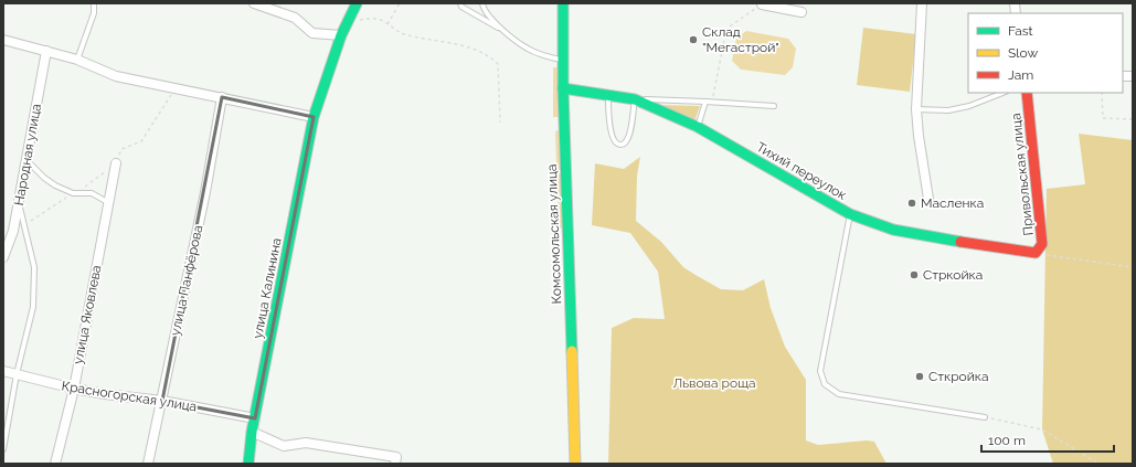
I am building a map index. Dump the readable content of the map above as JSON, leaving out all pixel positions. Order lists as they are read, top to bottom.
{
  "streets": {
    "street": [
      "Народная улица",
      "Тихий переулок",
      "Привольская улица",
      "Комсомольская улица",
      "улица Панфёрова",
      "улица Калинина",
      "улица Яковлева",
      "Красногорская улица"
    ]
  },
  "crossings": [
    ["Тихий переулок", "Привольская улица"],
    ["Тихий переулок", "Комсомольская улица"],
    ["улица Панфёрова", "Красногорская улица"],
    ["улица Калинина", "Красногорская улица"],
    ["улица Яковлева", "Красногорская улица"]
  ],
  "parks": ["Львова роща"],
  "places": [
    "Склад \"Мегастрой\"",
    "Масленка",
    "Стркойка",
    "Сткройка"
  ],
  "legend": ["Fast", "Slow", "Jam"],
  "scale_bar": "100 m"
}
